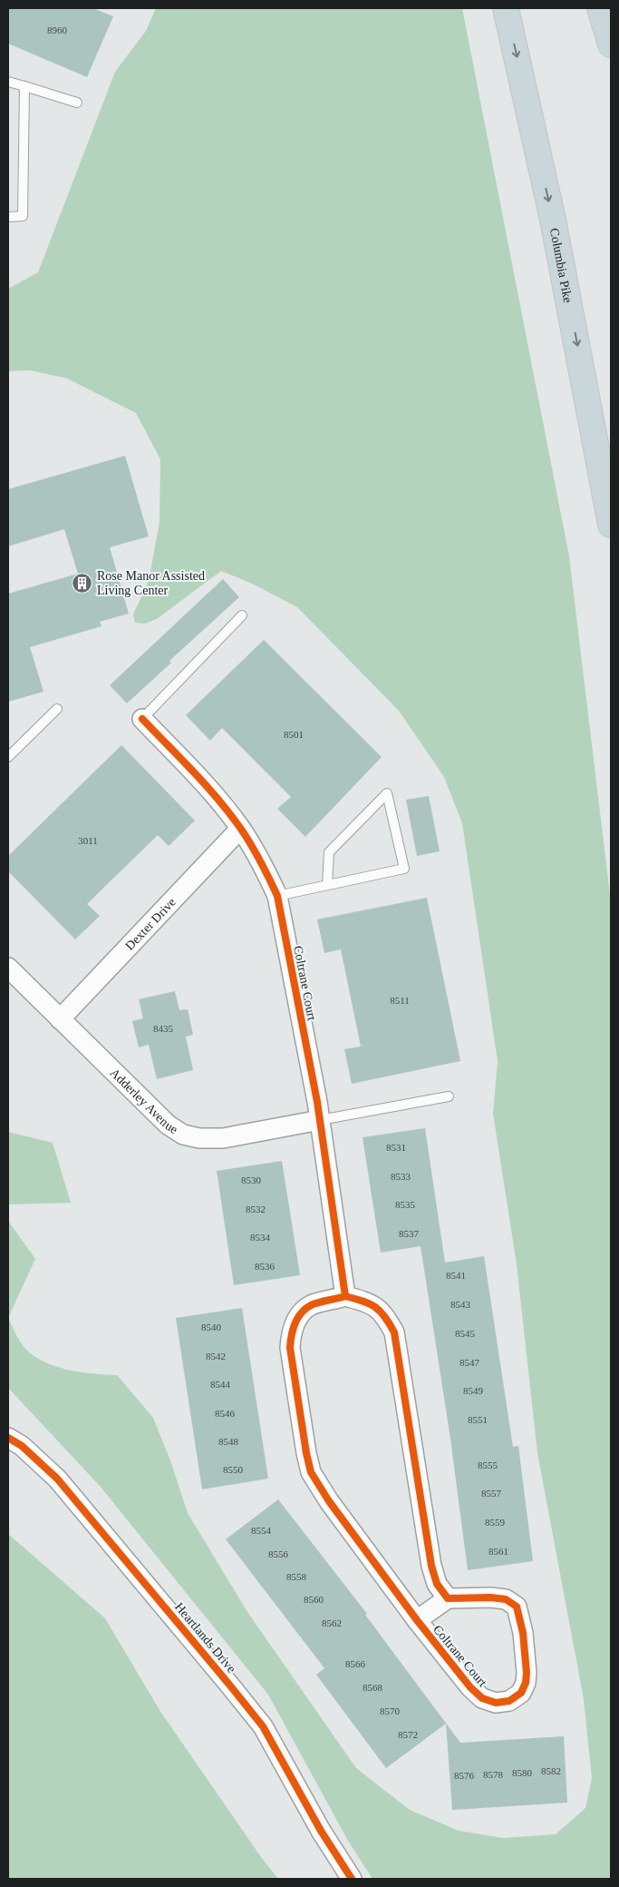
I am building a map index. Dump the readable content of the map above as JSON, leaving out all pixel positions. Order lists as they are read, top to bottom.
{
  "streets": {
    "highway": ["Columbia Pike"],
    "street": [
      "Dexter Drive",
      "Coltrane Court",
      "Adderley Avenue",
      "Heartlands Drive"
    ]
  },
  "crossings": [
    ["Dexter Drive", "Coltrane Court"],
    ["Dexter Drive", "Adderley Avenue"],
    ["Coltrane Court", "Adderley Avenue"]
  ],
  "one_way": ["Columbia Pike"],
  "places": {
    "building": ["Rose Manor Assisted Living Center"]
  },
  "house_numbers": [
    "8960",
    "8501",
    "3011",
    "8511",
    "8435",
    "8531",
    "8533",
    "8530",
    "8535",
    "8532",
    "8537",
    "8534",
    "8536",
    "8541",
    "8543",
    "8540",
    "8545",
    "8542",
    "8547",
    "8544",
    "8549",
    "8546",
    "8551",
    "8548",
    "8555",
    "8550",
    "8557",
    "8559",
    "8554",
    "8561",
    "8556",
    "8558",
    "8560",
    "8562",
    "8566",
    "8568",
    "8570",
    "8572",
    "8582",
    "8580",
    "8578",
    "8576"
  ]
}
